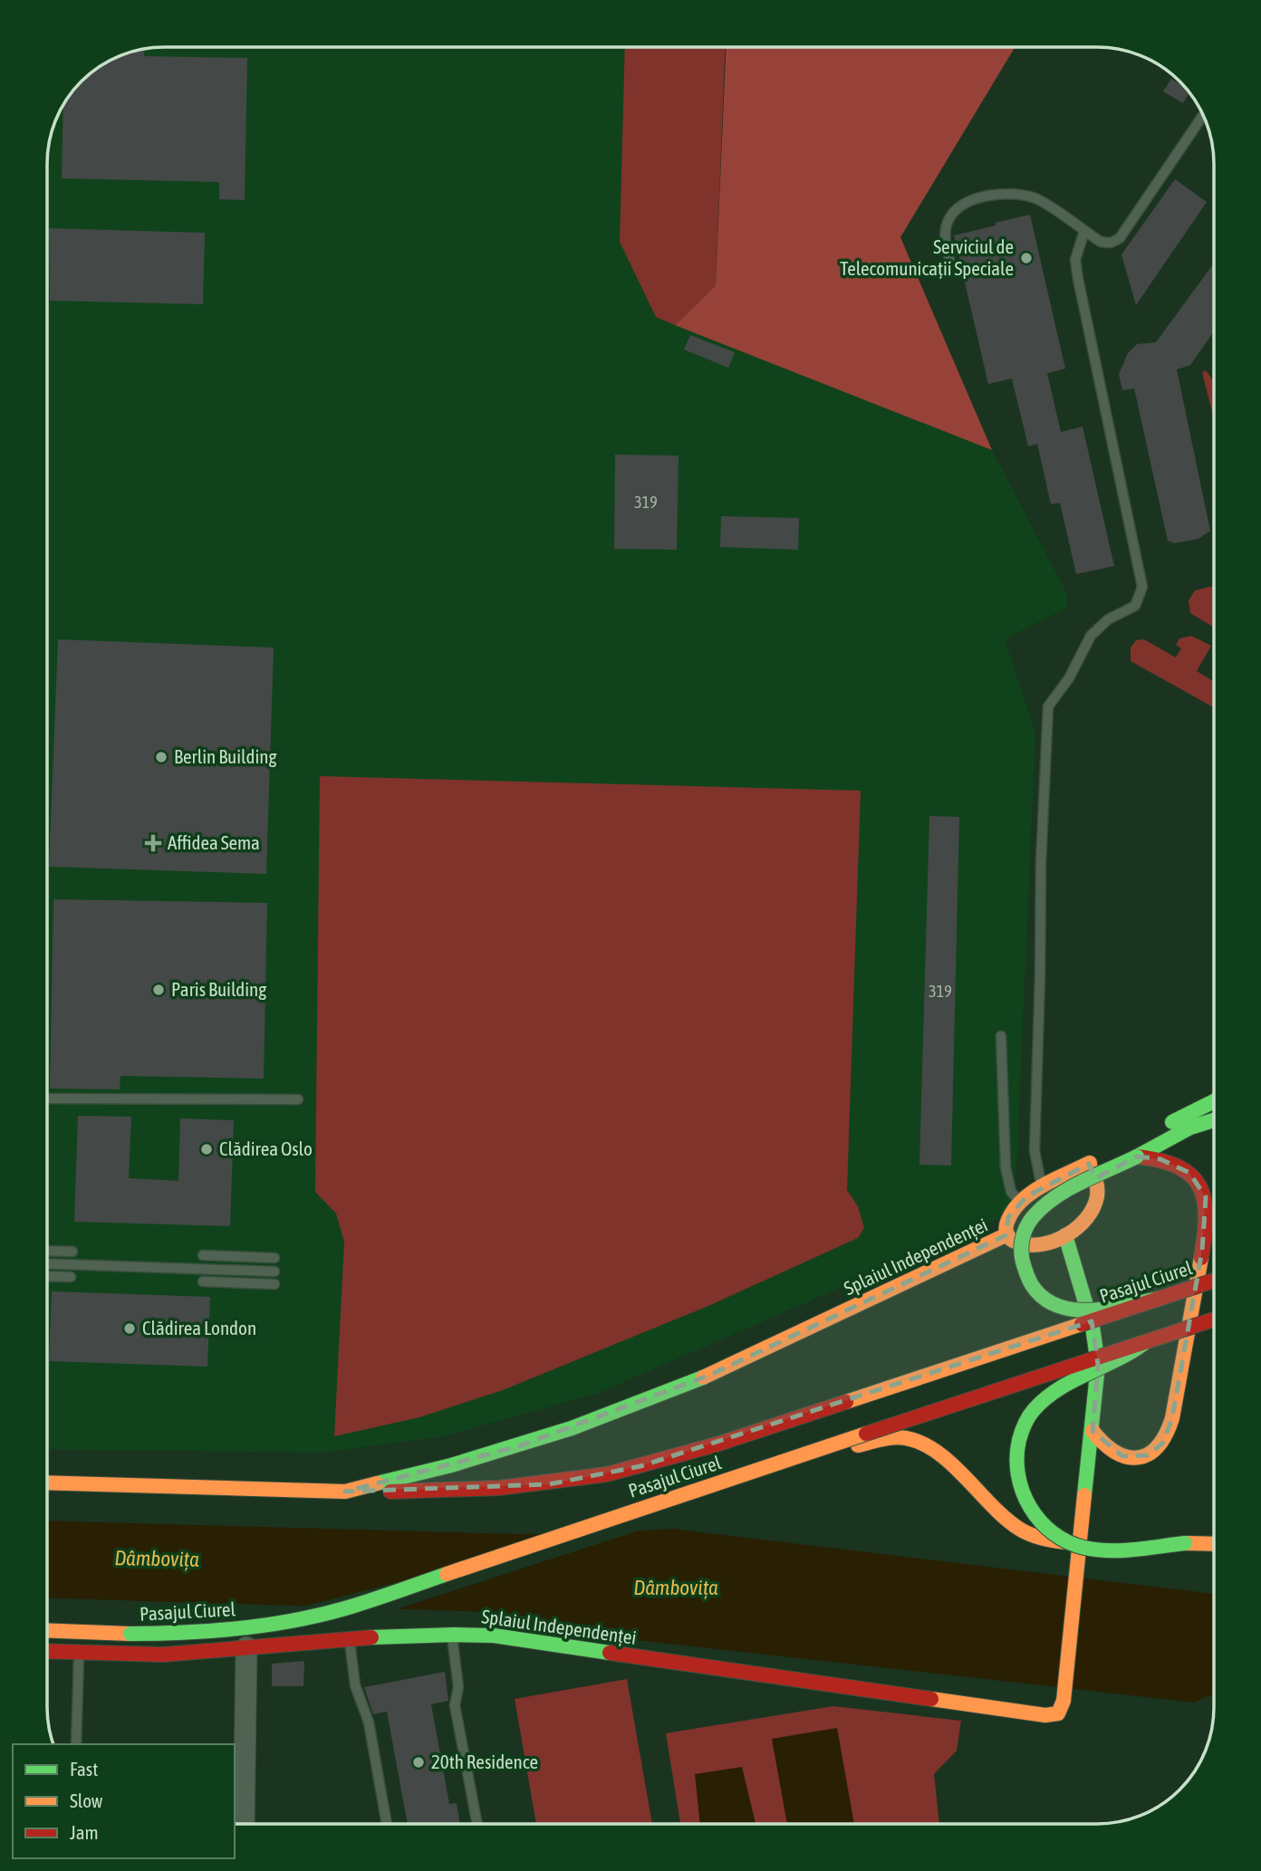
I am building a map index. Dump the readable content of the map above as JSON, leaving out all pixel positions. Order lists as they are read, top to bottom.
{
  "streets": {
    "main road": ["Splaiul Independenței", "Pasajul Ciurel"]
  },
  "crossings": [
    ["Splaiul Independenței", "Pasajul Ciurel"]
  ],
  "water": ["Dâmbovița"],
  "places": {
    "other": [
      "Serviciul de Telecomunicații Speciale",
      "Berlin Building",
      "Paris Building",
      "Clădirea Oslo",
      "Clădirea London",
      "20th Residence"
    ],
    "health": ["Affidea Sema"]
  },
  "house_numbers": ["319", "319"],
  "legend": ["Fast", "Slow", "Jam"]
}
